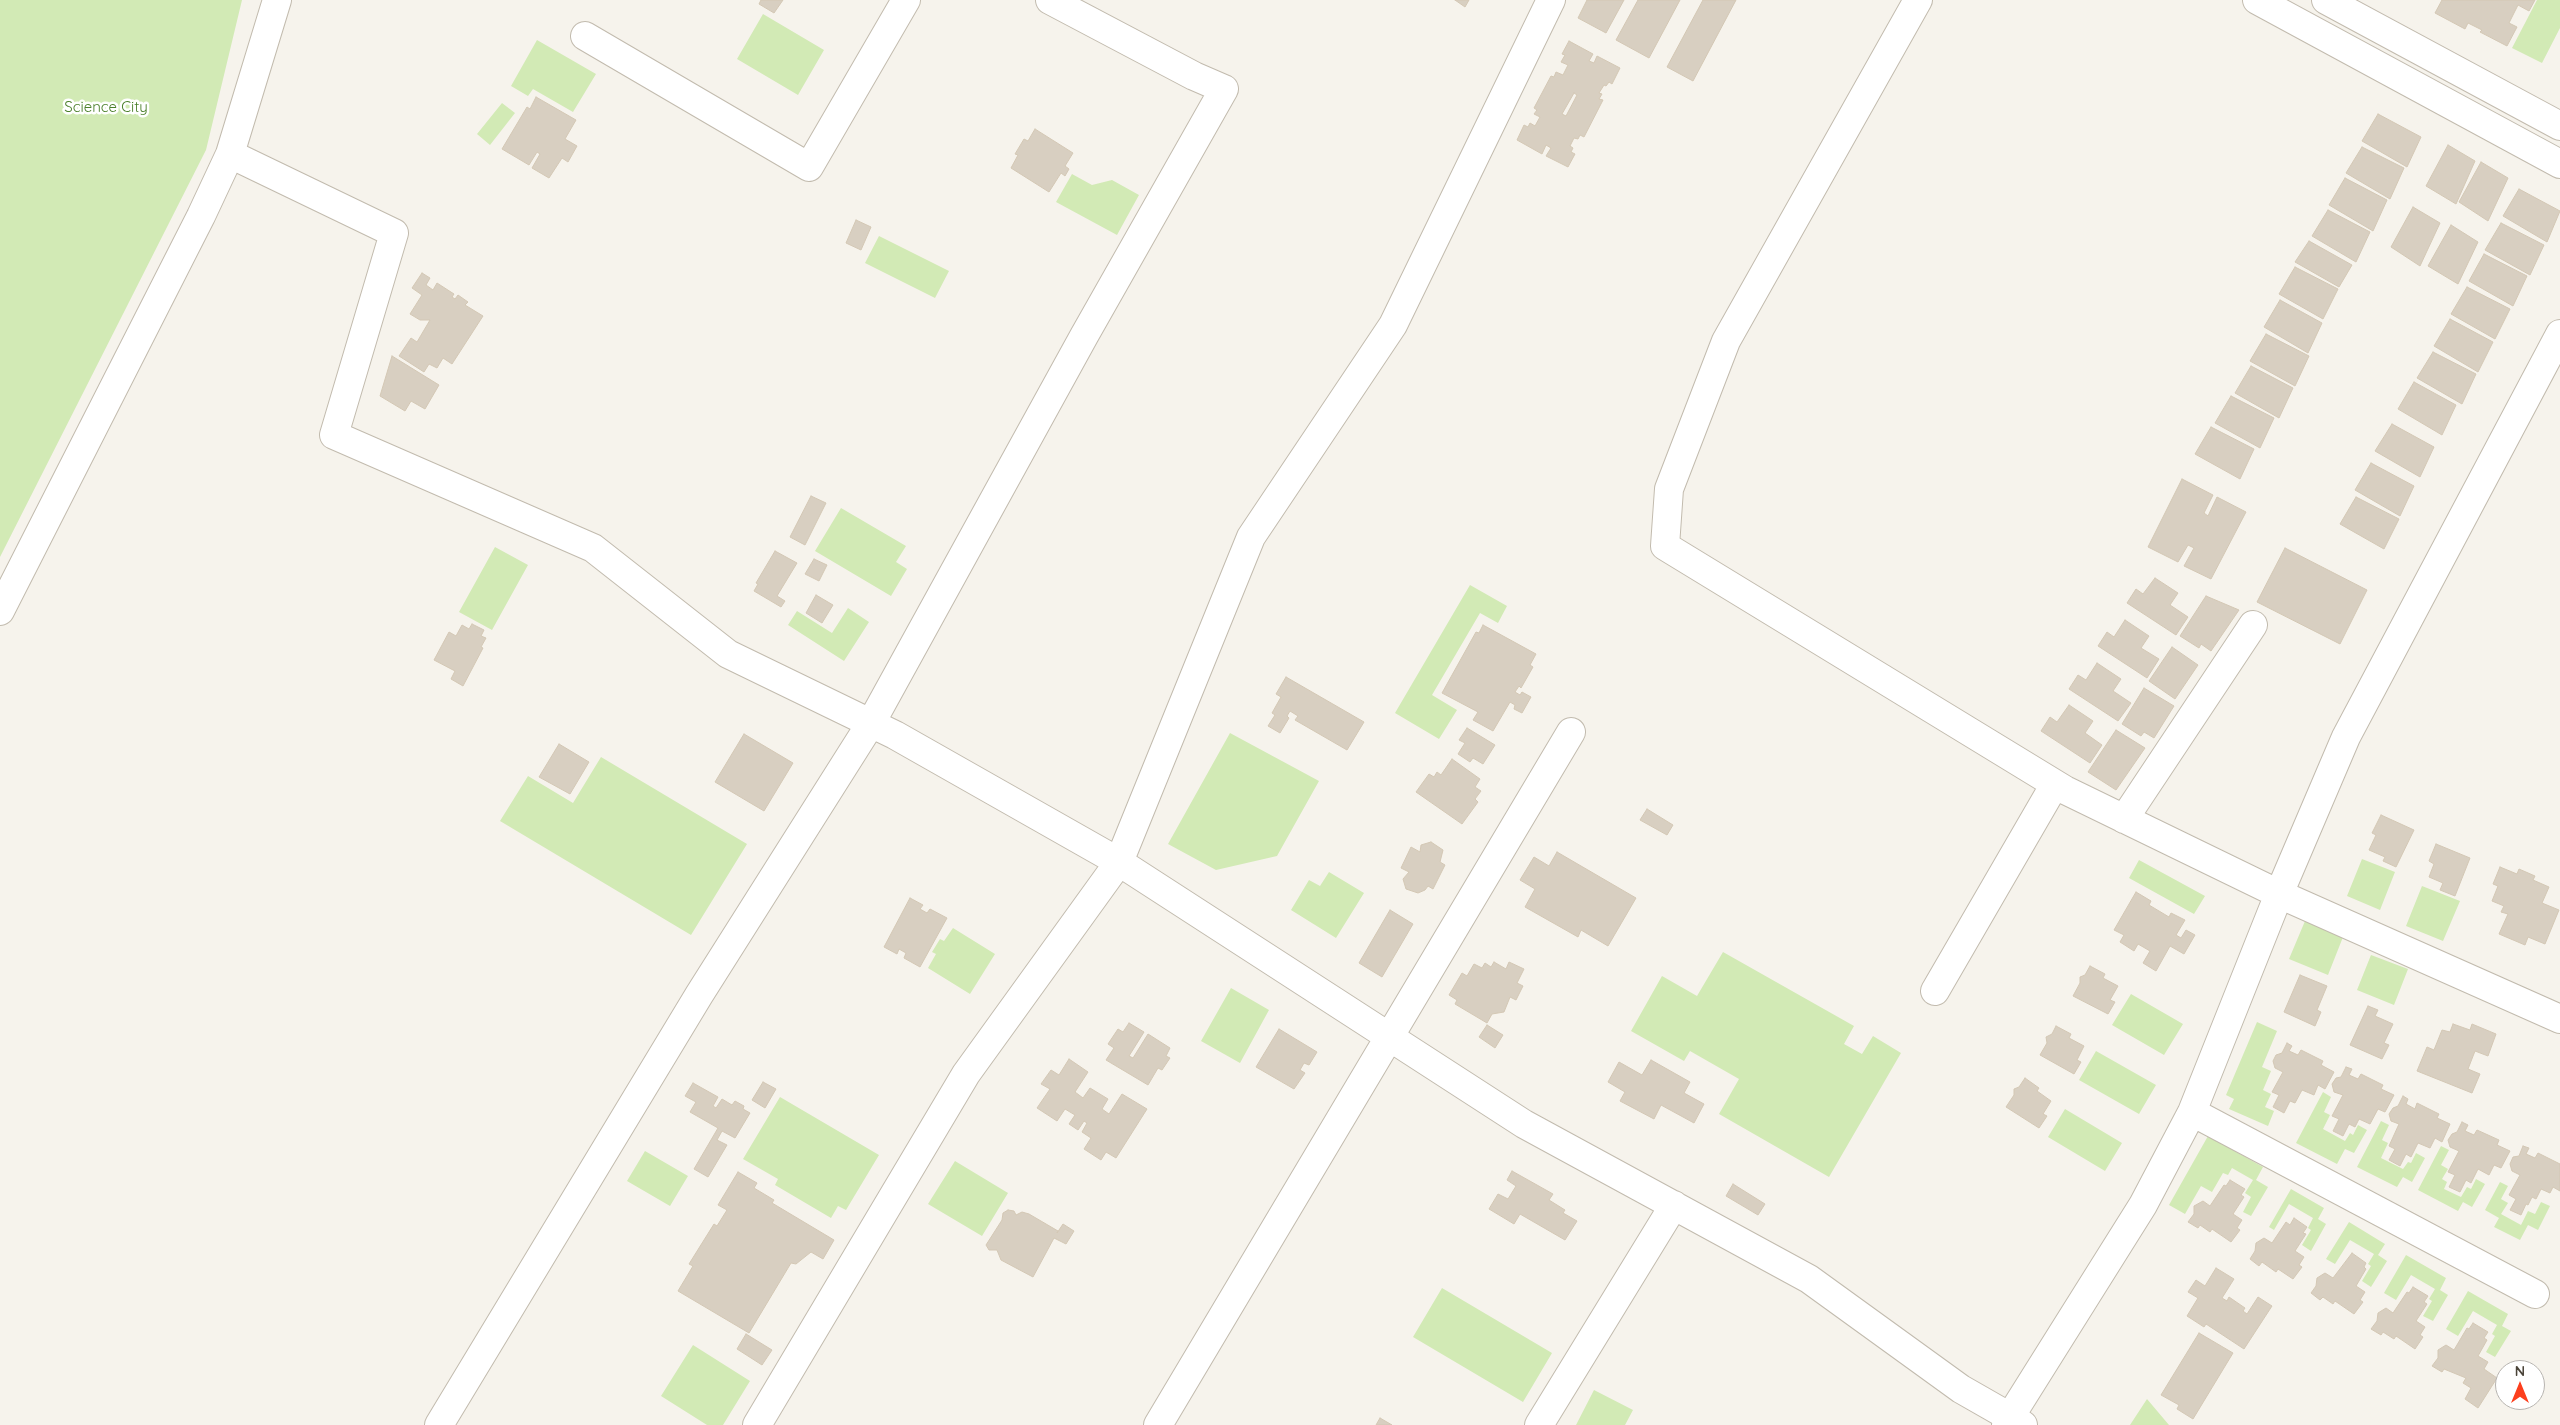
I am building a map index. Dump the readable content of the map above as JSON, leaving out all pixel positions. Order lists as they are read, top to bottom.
{
  "parks": ["Science City"],
  "north": "top"
}
